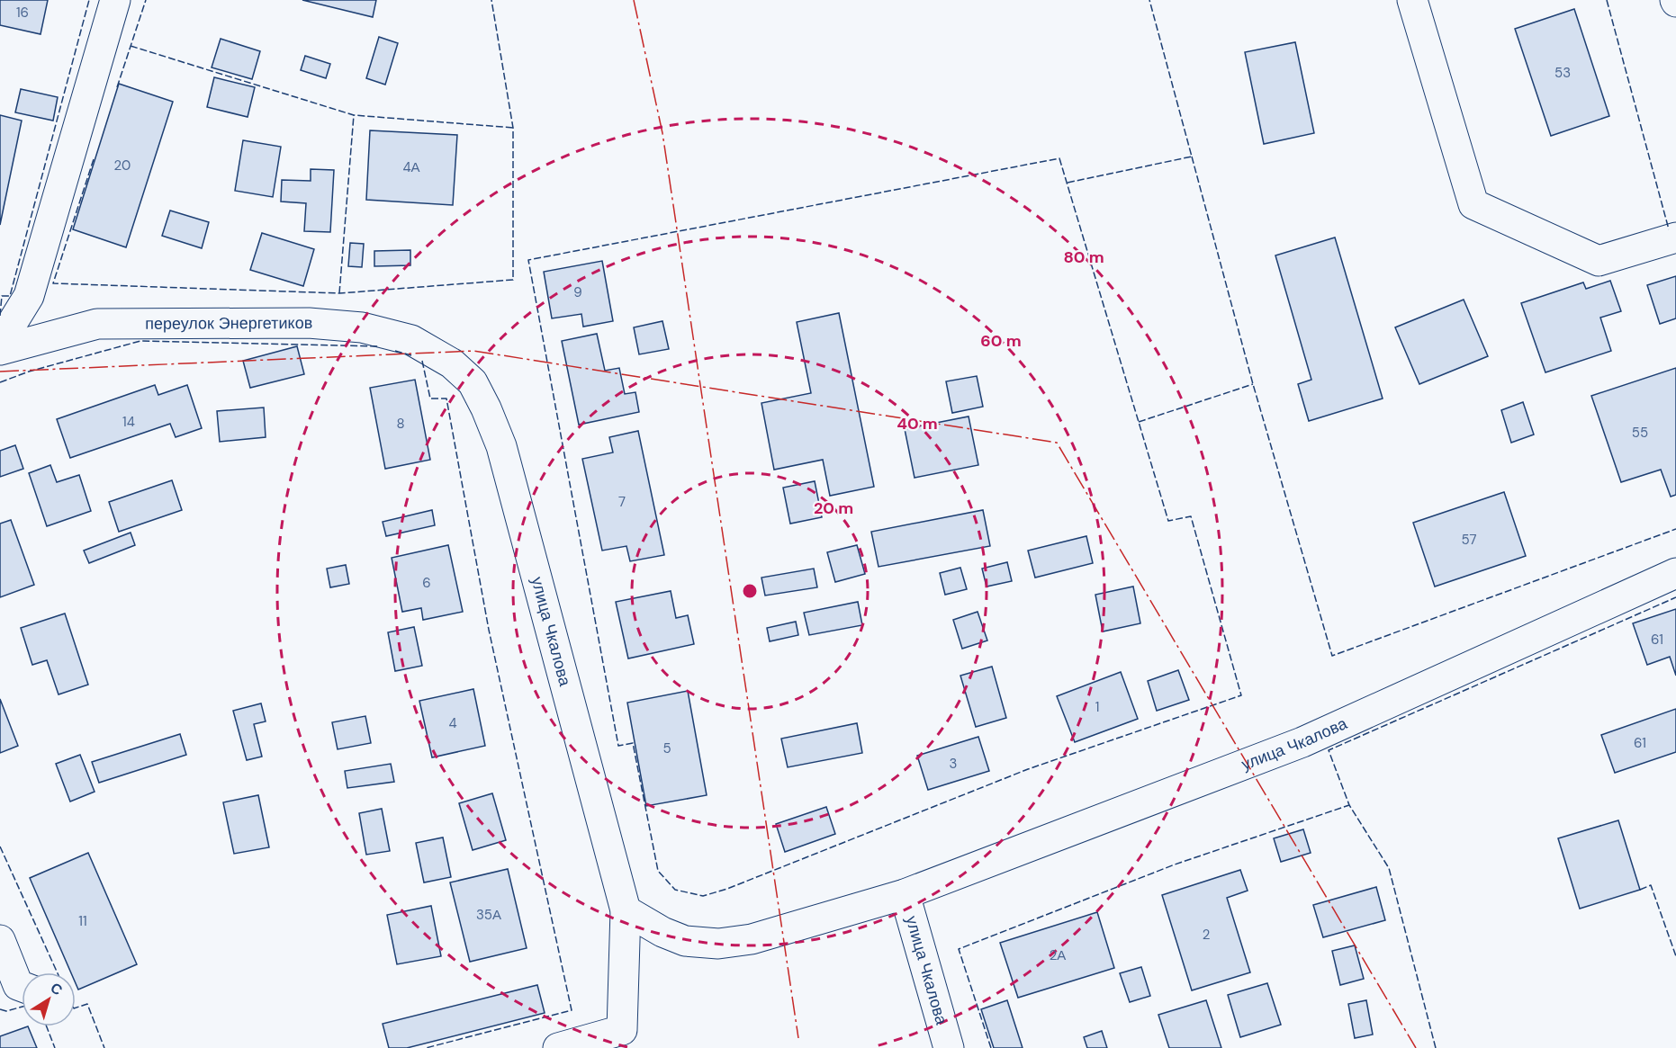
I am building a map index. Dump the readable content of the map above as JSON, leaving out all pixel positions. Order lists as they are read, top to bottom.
{
  "streets": {
    "street": ["переулок Энергетиков", "улица Чкалова"]
  },
  "crossings": [
    ["переулок Энергетиков", "улица Чкалова"]
  ],
  "house_numbers": [
    "16",
    "53",
    "20",
    "4А",
    "9",
    "14",
    "8",
    "55",
    "7",
    "57",
    "6",
    "61",
    "1",
    "4",
    "61",
    "5",
    "3",
    "35А",
    "11",
    "2",
    "2А"
  ],
  "north": "top right",
  "rings": [
    "80 m",
    "60 m",
    "40 m",
    "20 m"
  ]
}
